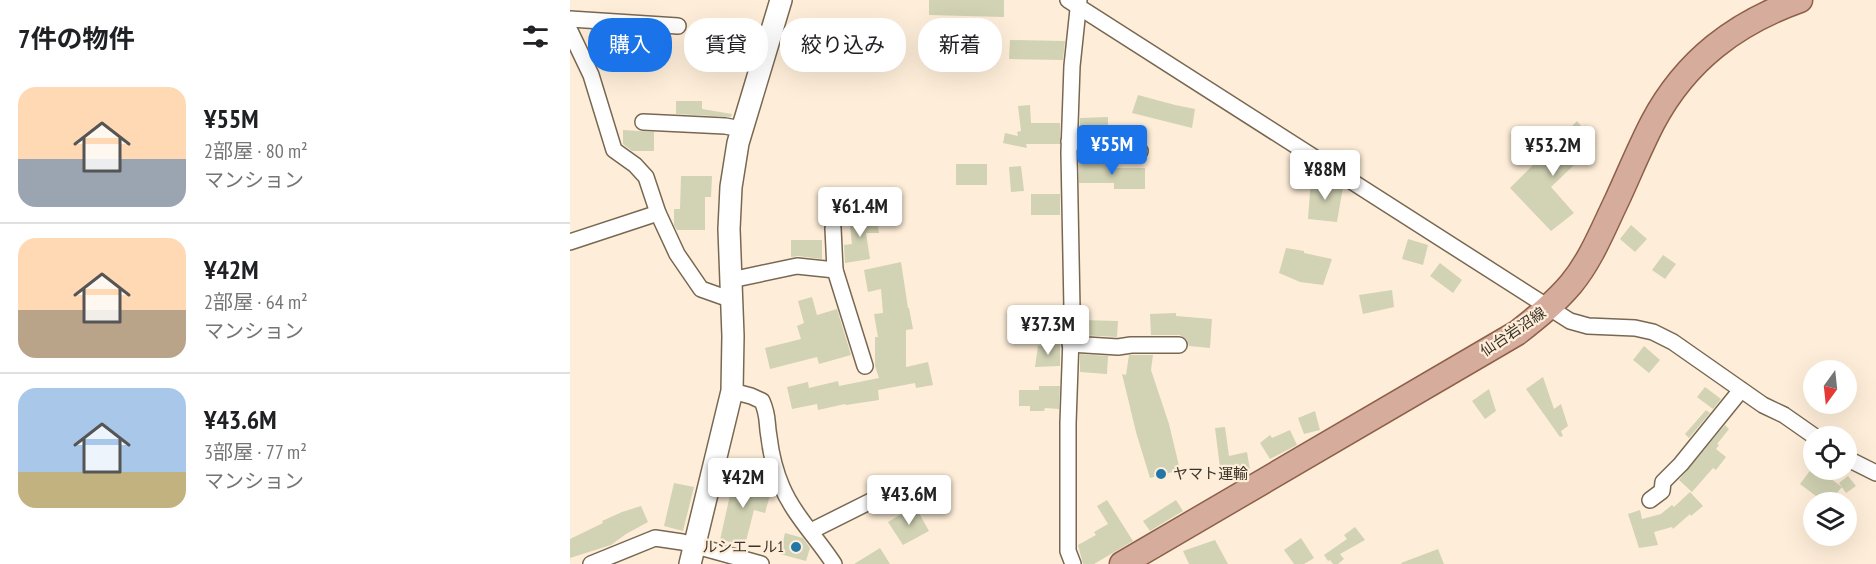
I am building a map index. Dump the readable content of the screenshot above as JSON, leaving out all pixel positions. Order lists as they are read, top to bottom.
{
  "streets": {
    "main road": ["仙台岩沼線"]
  },
  "places": ["ヤマト運輸", "ルシエール1"],
  "north": "bottom",
  "page": {
    "heading": "7件の物件",
    "chip": [
      "購入",
      "賃貸",
      "絞り込み",
      "新着"
    ],
    "list": [
      {
        "name": "¥55M",
        "note": "2部屋 · 80 m² · マンション"
      },
      {
        "name": "¥42M",
        "note": "2部屋 · 64 m² · マンション"
      },
      {
        "name": "¥43.6M",
        "note": "3部屋 · 77 m² · マンション"
      }
    ],
    "price": [
      "¥55M",
      "¥53.2M",
      "¥88M",
      "¥61.4M",
      "¥37.3M",
      "¥42M",
      "¥43.6M"
    ]
  }
}
